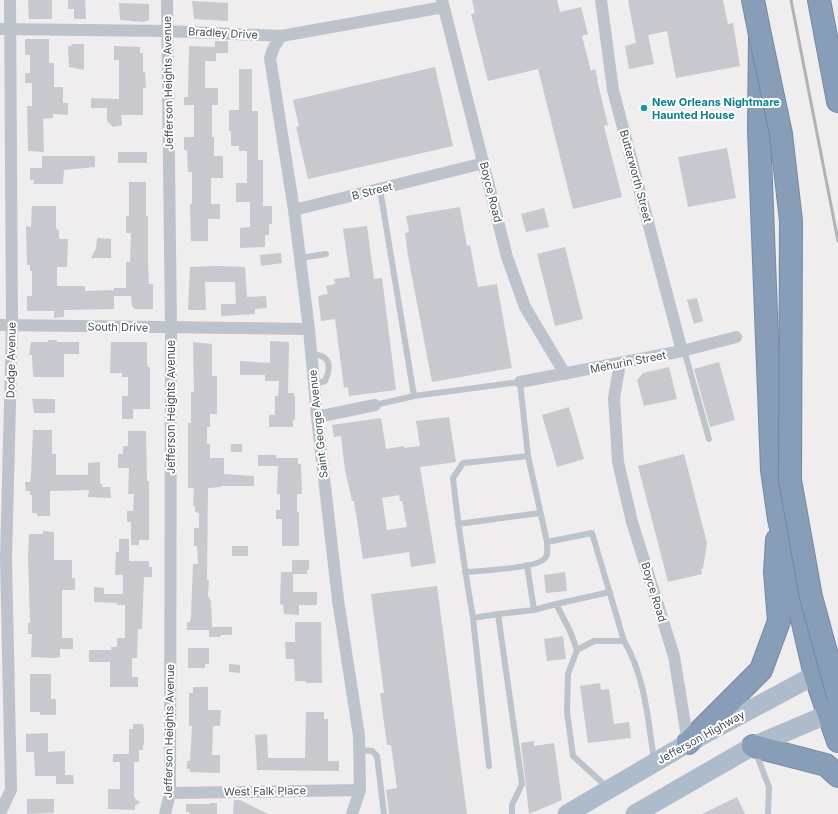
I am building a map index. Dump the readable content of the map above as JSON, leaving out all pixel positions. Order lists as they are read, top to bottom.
{
  "streets": {
    "main road": ["Jefferson Highway"],
    "street": [
      "Bradley Drive",
      "Jefferson Heights Avenue",
      "Butterworth Street",
      "B Street",
      "Boyce Road",
      "South Drive",
      "Dodge Avenue",
      "Mehurin Street",
      "Saint George Avenue",
      "West Falk Place"
    ]
  },
  "crossings": [
    ["Bradley Drive", "Jefferson Heights Avenue"],
    ["Bradley Drive", "Boyce Road"],
    ["Bradley Drive", "Dodge Avenue"],
    ["Bradley Drive", "Saint George Avenue"],
    ["Jefferson Heights Avenue", "South Drive"],
    ["Jefferson Heights Avenue", "West Falk Place"],
    ["Butterworth Street", "Mehurin Street"],
    ["B Street", "Boyce Road"],
    ["B Street", "Saint George Avenue"],
    ["Boyce Road", "Mehurin Street"],
    ["Boyce Road", "Jefferson Highway"],
    ["South Drive", "Dodge Avenue"],
    ["South Drive", "Saint George Avenue"],
    ["Saint George Avenue", "West Falk Place"]
  ],
  "places": ["New Orleans Nightmare Haunted House"]
}
